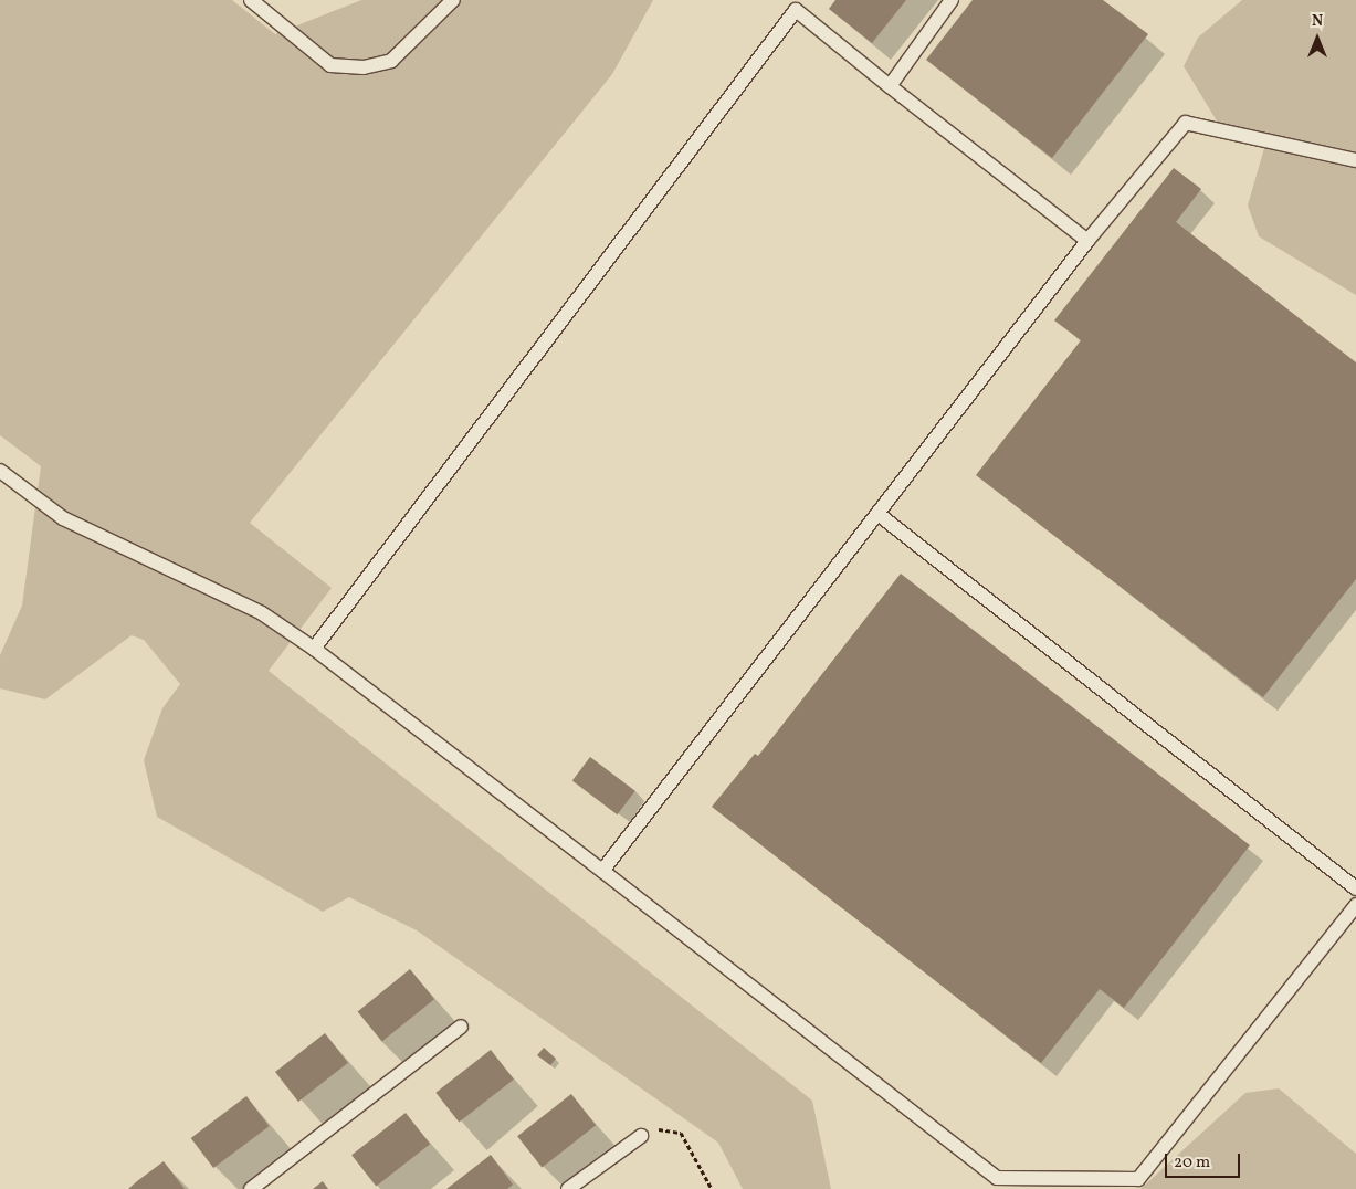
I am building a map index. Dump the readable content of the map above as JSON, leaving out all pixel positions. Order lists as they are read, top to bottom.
{
  "scale_bar": "20 m",
  "north": "top"
}
